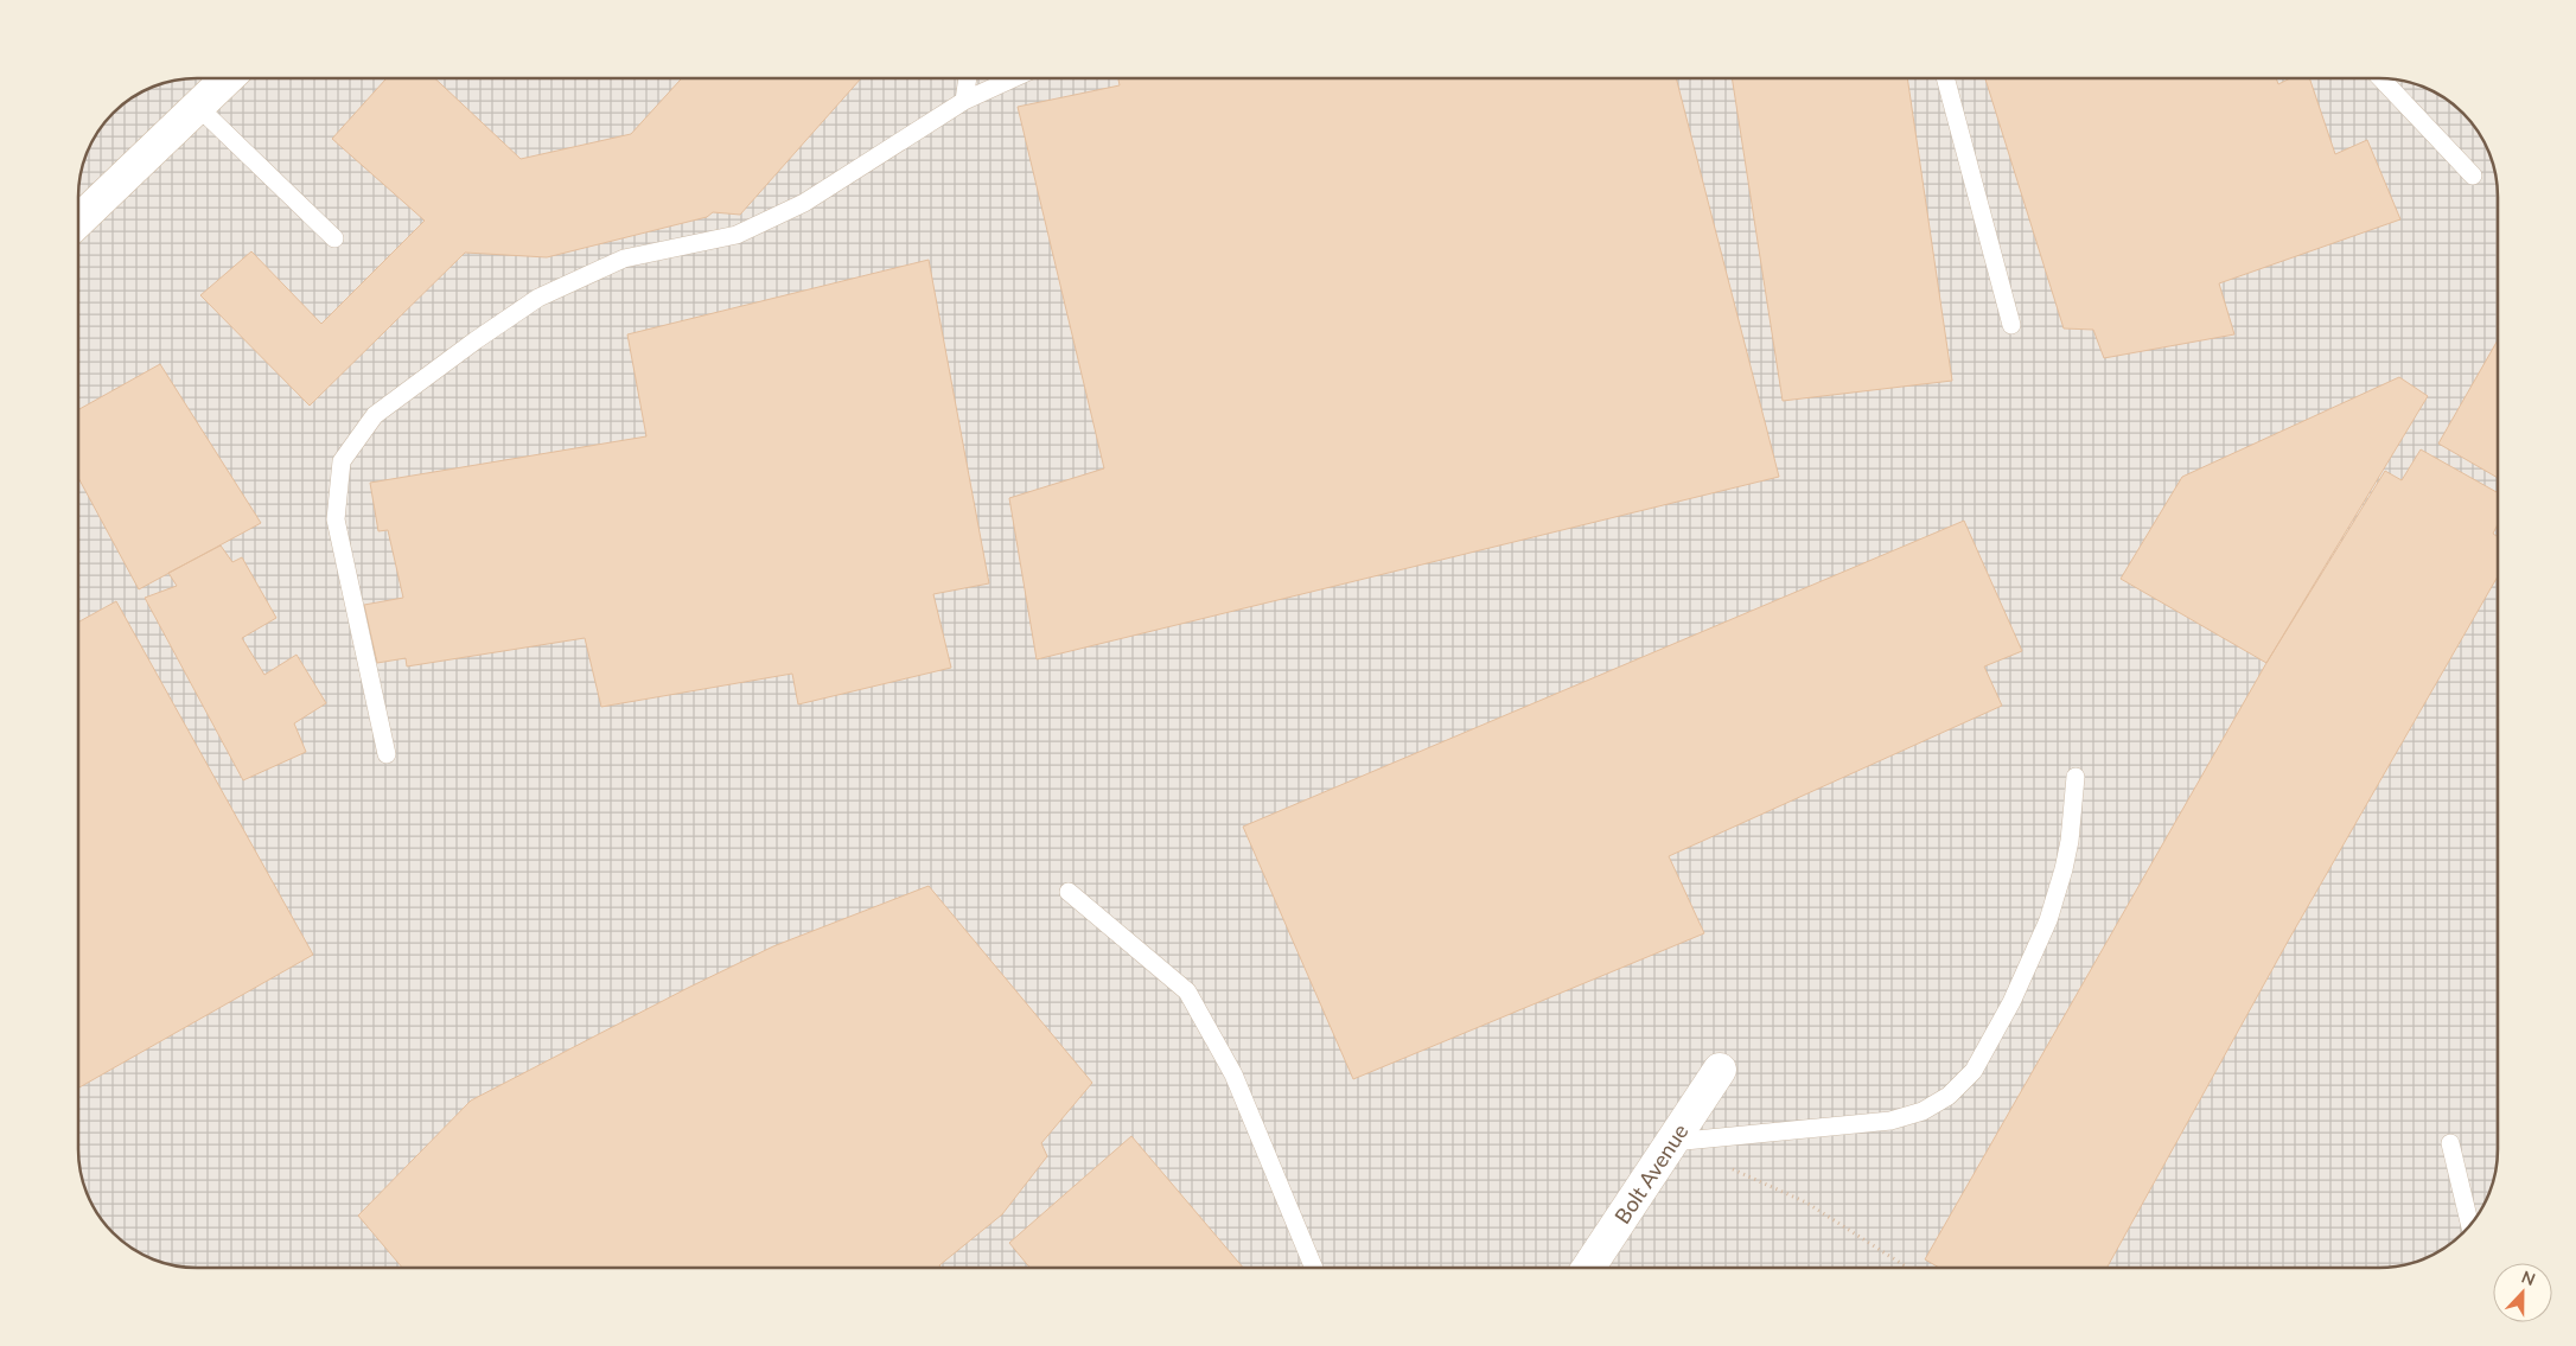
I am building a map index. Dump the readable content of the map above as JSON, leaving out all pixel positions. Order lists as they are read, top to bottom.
{
  "streets": {
    "street": ["Bolt Avenue"]
  },
  "north": "top"
}
